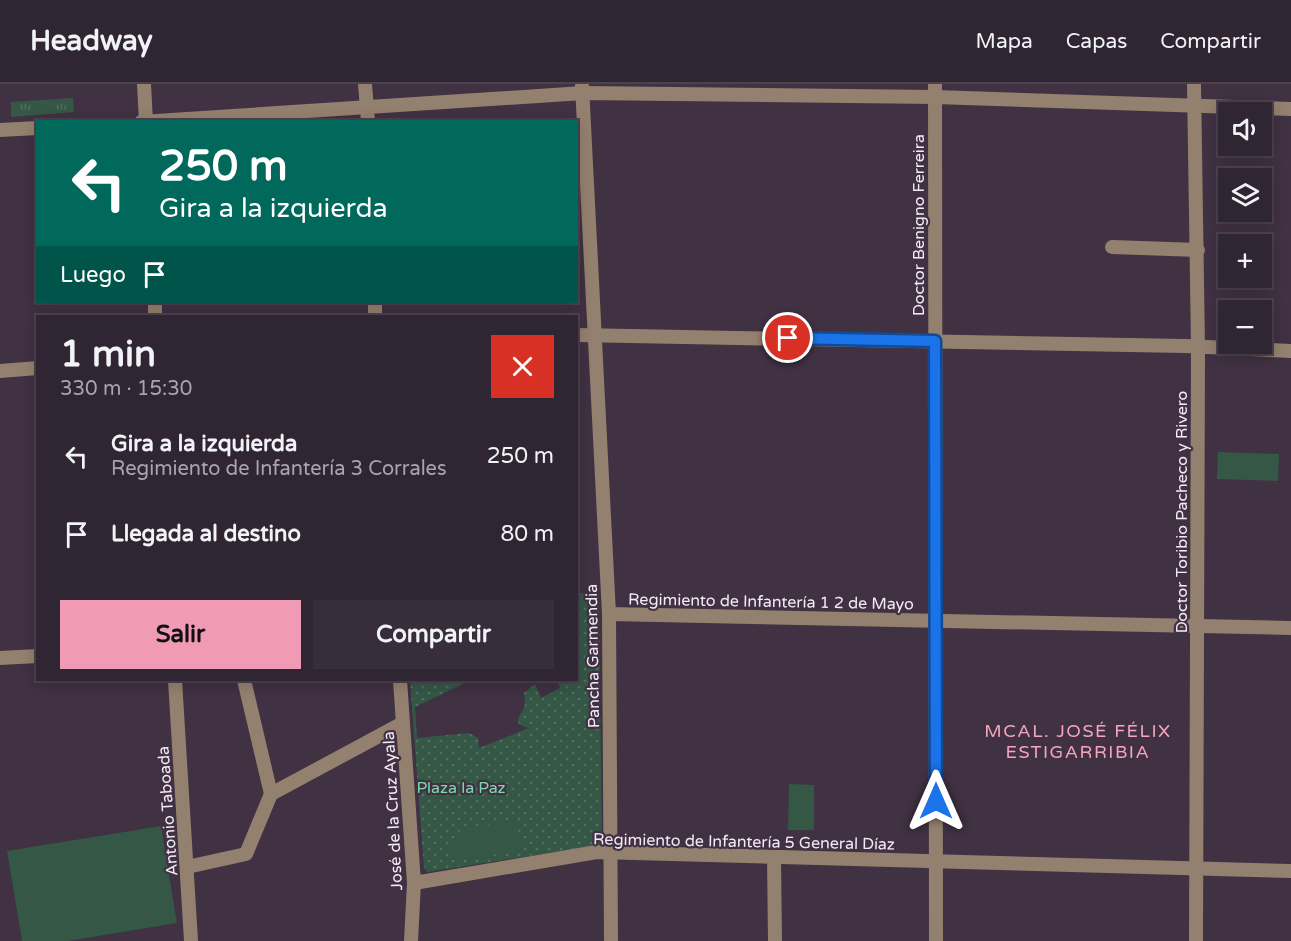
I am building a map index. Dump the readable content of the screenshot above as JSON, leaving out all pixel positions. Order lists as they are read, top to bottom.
{
  "streets": {
    "street": [
      "Doctor Benigno Ferreira",
      "Doctor Toribio Pacheco y Rivero",
      "Regimiento de Infantería 1 2 de Mayo",
      "Pancha Garmendia",
      "Antonio Taboada",
      "José de la Cruz Ayala",
      "Regimiento de Infantería 5 General Díaz"
    ]
  },
  "crossings": [
    ["Doctor Benigno Ferreira", "Regimiento de Infantería 1 2 de Mayo"],
    ["Doctor Benigno Ferreira", "Regimiento de Infantería 5 General Díaz"],
    ["Doctor Toribio Pacheco y Rivero", "Regimiento de Infantería 1 2 de Mayo"],
    ["Doctor Toribio Pacheco y Rivero", "Regimiento de Infantería 5 General Díaz"],
    ["Regimiento de Infantería 1 2 de Mayo", "Pancha Garmendia"],
    ["Pancha Garmendia", "Regimiento de Infantería 5 General Díaz"],
    ["José de la Cruz Ayala", "Regimiento de Infantería 5 General Díaz"]
  ],
  "districts": ["MCAL. JOSÉ FÉLIX ESTIGARRIBIA"],
  "parks": ["Plaza la Paz"],
  "page": {
    "header": "Headway",
    "nav": ["Mapa", "Capas", "Compartir"],
    "map_buttons": ["+", "−"],
    "turn": ["250 m", "Gira a la izquierda"],
    "then": "Luego",
    "heading": ["1 min", "330 m · 15:30"],
    "list": [
      {
        "name": "Gira a la izquierda",
        "note": "Regimiento de Infantería 3 Corrales",
        "value": "250 m"
      },
      {
        "name": "Llegada al destino",
        "value": "80 m"
      }
    ],
    "buttons": ["Salir", "Compartir"]
  }
}
